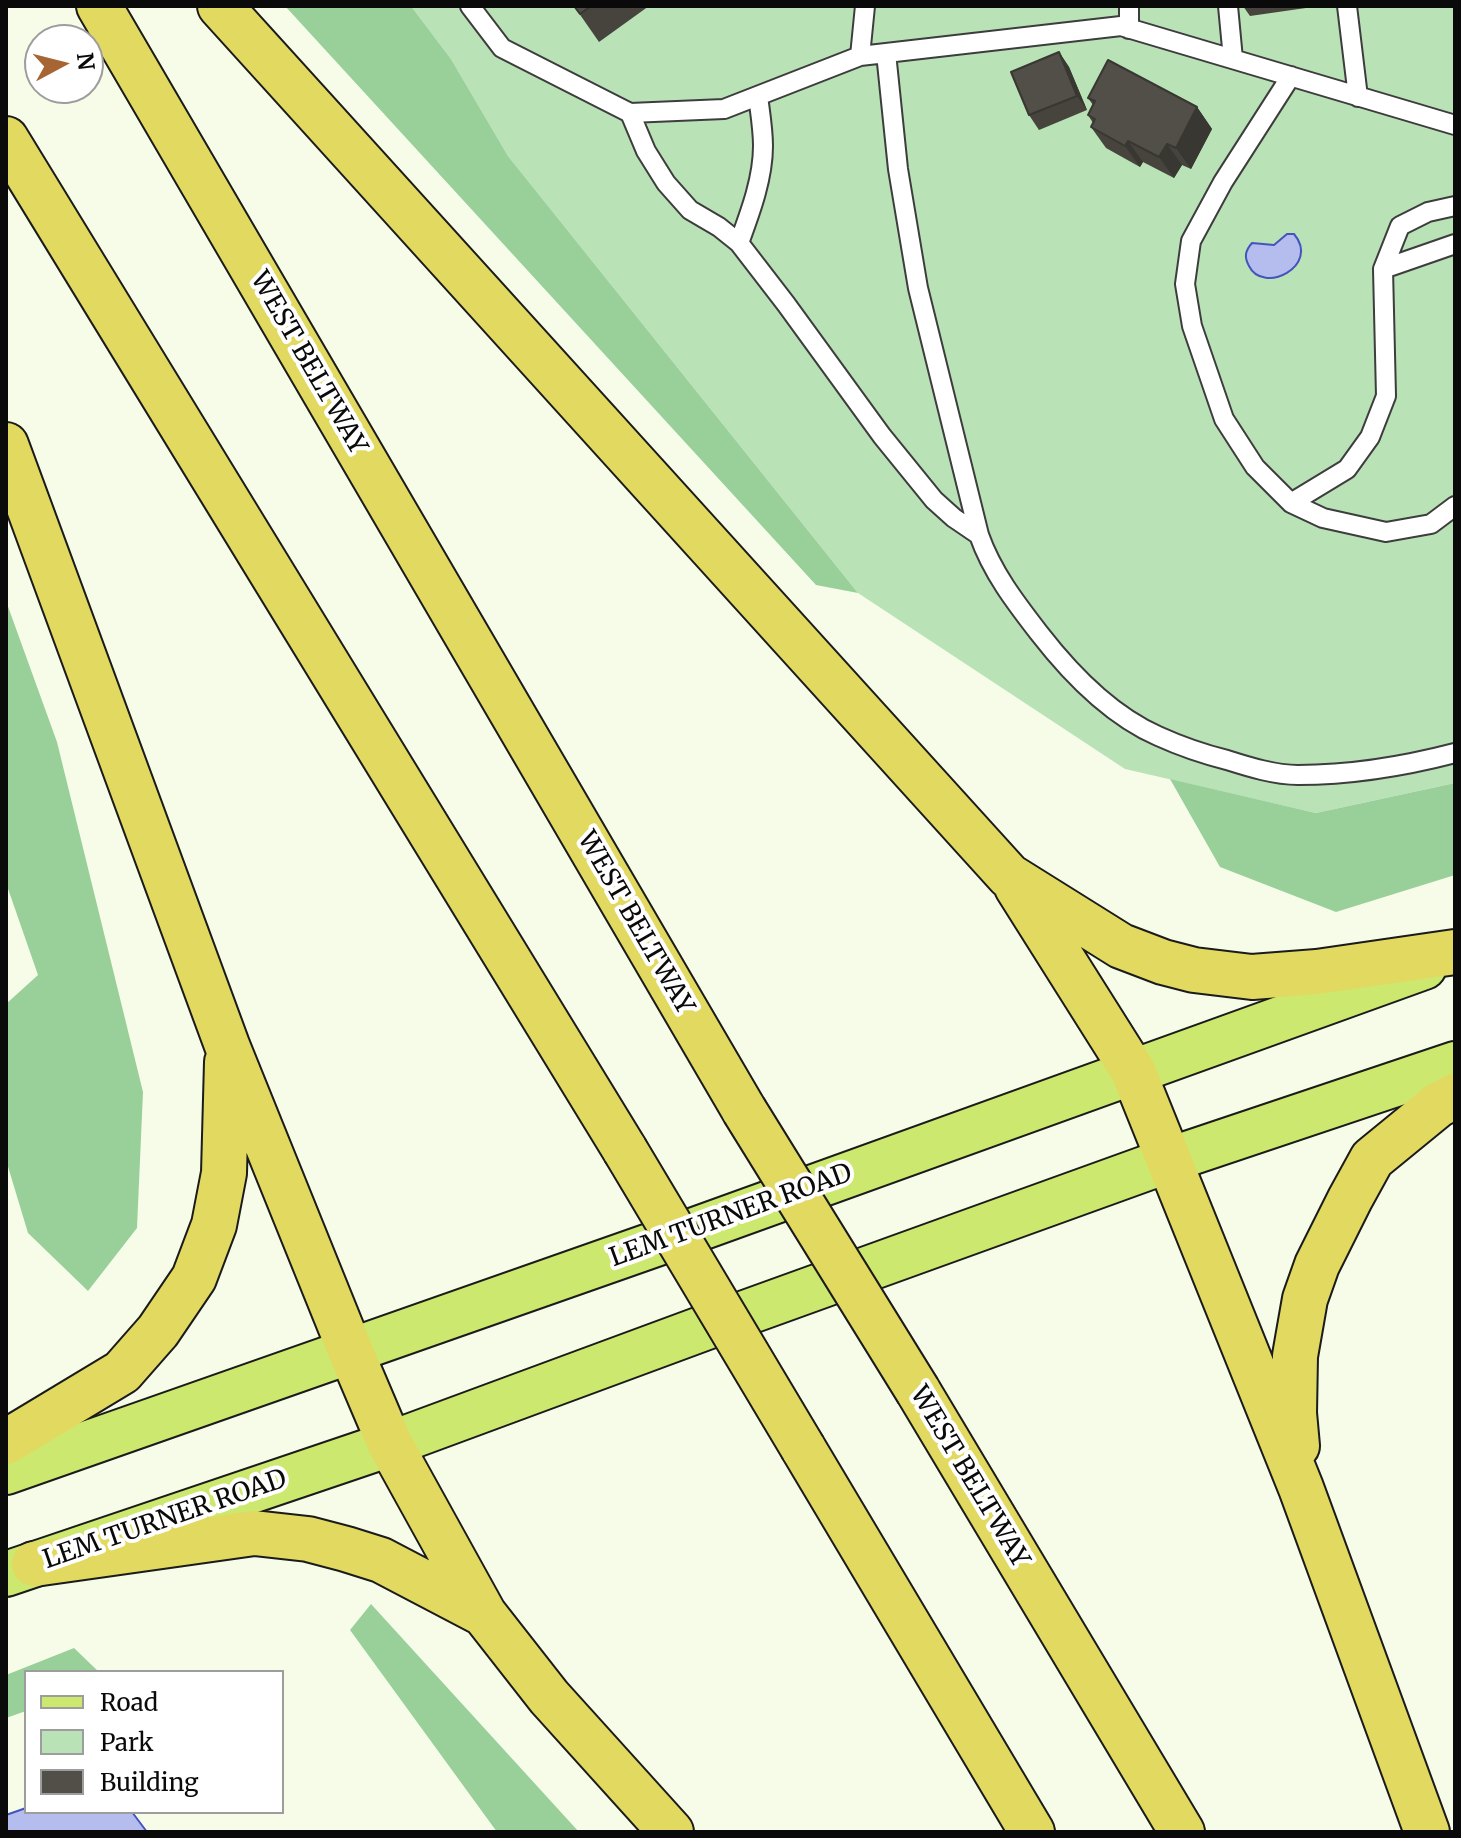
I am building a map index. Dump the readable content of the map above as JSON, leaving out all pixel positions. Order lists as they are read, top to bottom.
{
  "streets": {
    "highway": ["WEST BELTWAY"],
    "main road": ["LEM TURNER ROAD"]
  },
  "legend": ["Road", "Park", "Building"],
  "north": "right"
}
